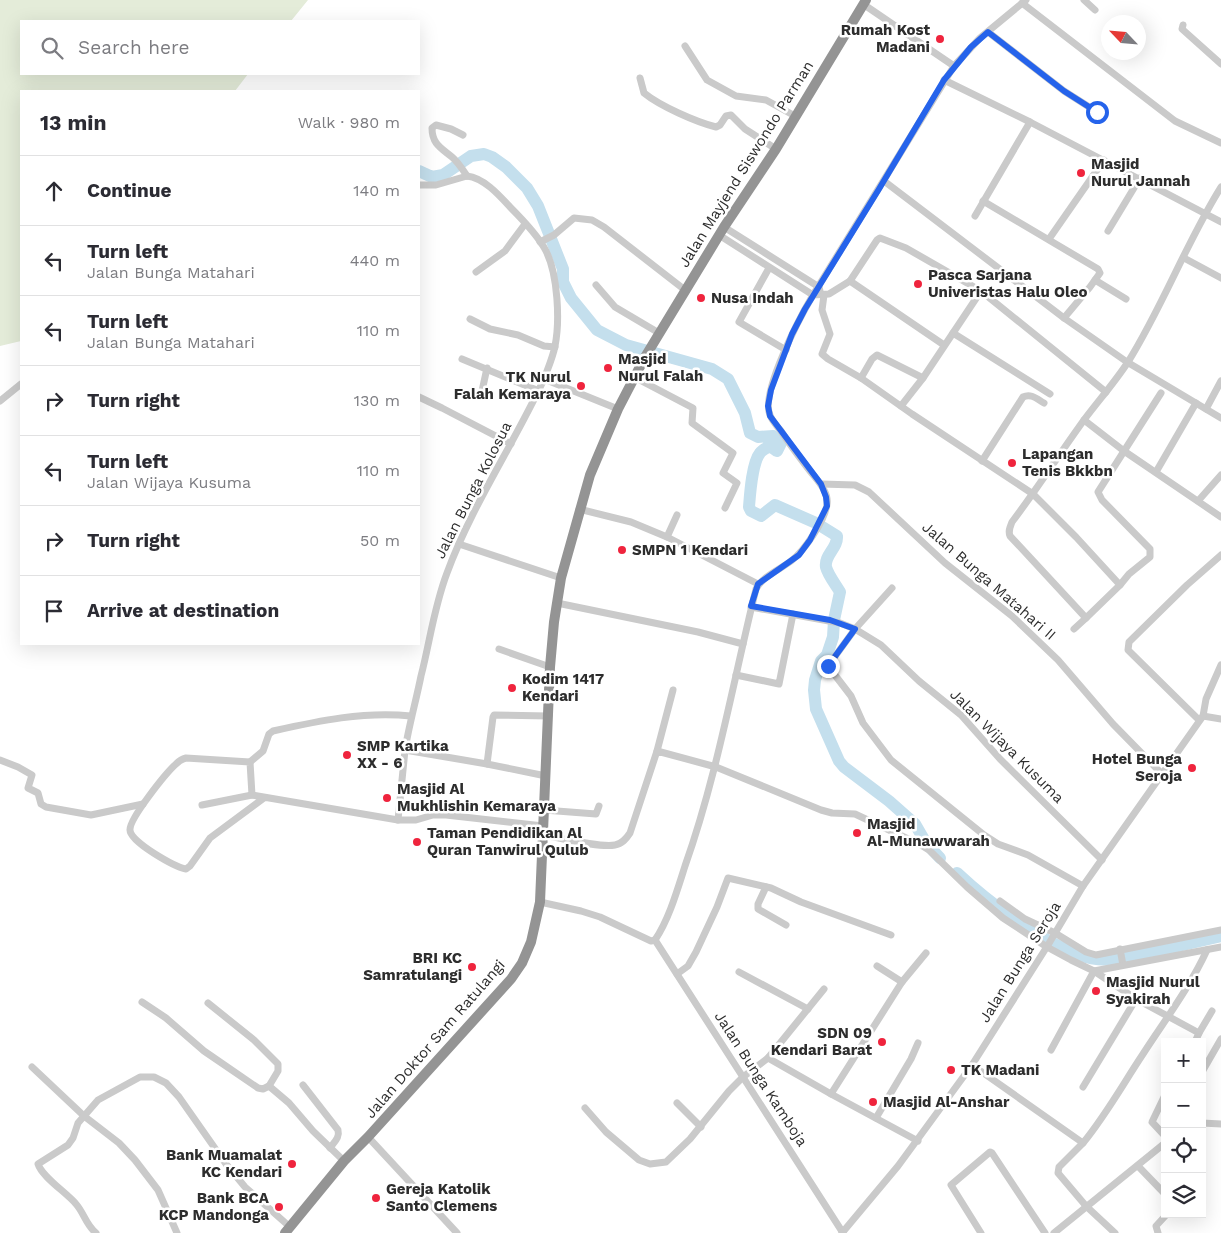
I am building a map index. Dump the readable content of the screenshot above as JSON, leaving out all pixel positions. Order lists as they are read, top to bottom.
{
  "streets": {
    "highway": ["Jalan Mayjend Siswondo Parman", "Jalan Doktor Sam Ratulangi"],
    "street": [
      "Jalan Bunga Kolosua",
      "Jalan Bunga Matahari II",
      "Jalan Wijaya Kusuma",
      "Jalan Bunga Seroja",
      "Jalan Bunga Kamboja"
    ]
  },
  "crossings": [
    ["Jalan Mayjend Siswondo Parman", "Jalan Doktor Sam Ratulangi"],
    ["Jalan Bunga Matahari II", "Jalan Bunga Seroja"],
    ["Jalan Wijaya Kusuma", "Jalan Bunga Seroja"],
    ["Jalan Bunga Seroja", "Jalan Bunga Kamboja"]
  ],
  "places": [
    "Rumah Kost Madani",
    "Masjid Nurul Jannah",
    "Pasca Sarjana Univeristas Halu Oleo",
    "Nusa Indah",
    "Masjid Nurul Falah",
    "TK Nurul Falah Kemaraya",
    "Lapangan Tenis Bkkbn",
    "SMPN 1 Kendari",
    "Kodim 1417 Kendari",
    "SMP Kartika XX - 6",
    "Hotel Bunga Seroja",
    "Masjid Al Mukhlishin Kemaraya",
    "Masjid Al-Munawwarah",
    "Taman Pendidikan Al Quran Tanwirul Qulub",
    "BRI KC Samratulangi",
    "Masjid Nurul Syakirah",
    "SDN 09 Kendari Barat",
    "TK Madani",
    "Masjid Al-Anshar",
    "Bank Muamalat KC Kendari",
    "Gereja Katolik Santo Clemens",
    "Bank BCA KCP Mandonga"
  ],
  "north": "top left",
  "page": {
    "search": "Search here",
    "heading": ["13 min", "Walk · 980 m"],
    "list": [
      ["Continue", "140 m"],
      ["Turn left", "Jalan Bunga Matahari", "440 m"],
      ["Turn left", "Jalan Bunga Matahari", "110 m"],
      ["Turn right", "130 m"],
      ["Turn left", "Jalan Wijaya Kusuma", "110 m"],
      ["Turn right", "50 m"],
      "Arrive at destination"
    ],
    "map_buttons": ["+", "−"]
  }
}
